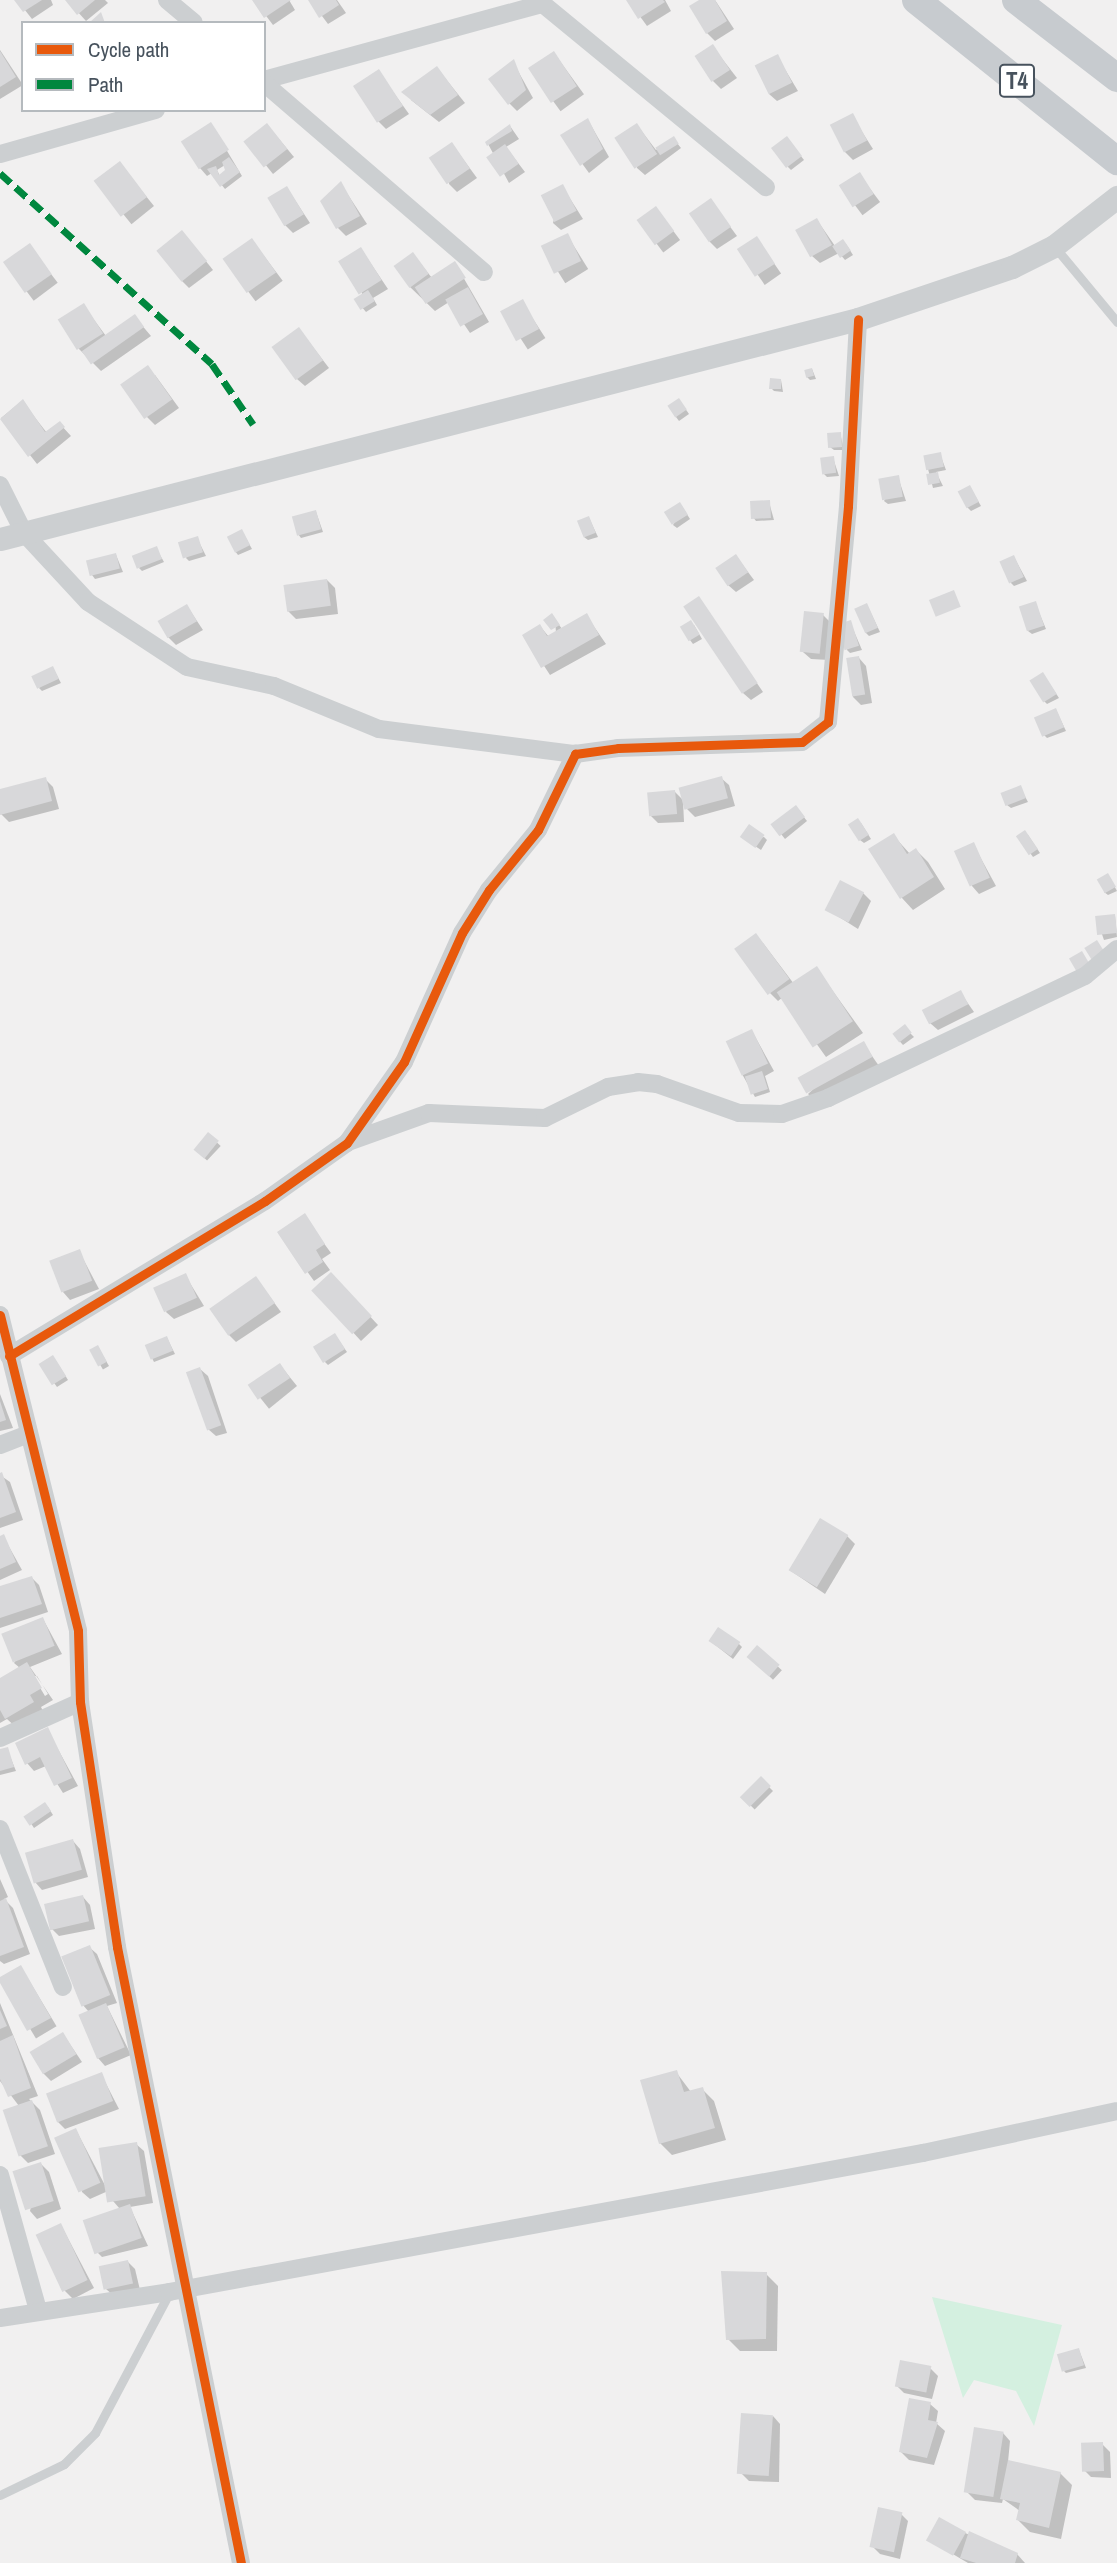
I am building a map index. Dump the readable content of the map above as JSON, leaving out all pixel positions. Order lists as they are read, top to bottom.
{
  "streets": {
    "main road": ["T4"]
  },
  "legend": ["Cycle path", "Path"]
}
